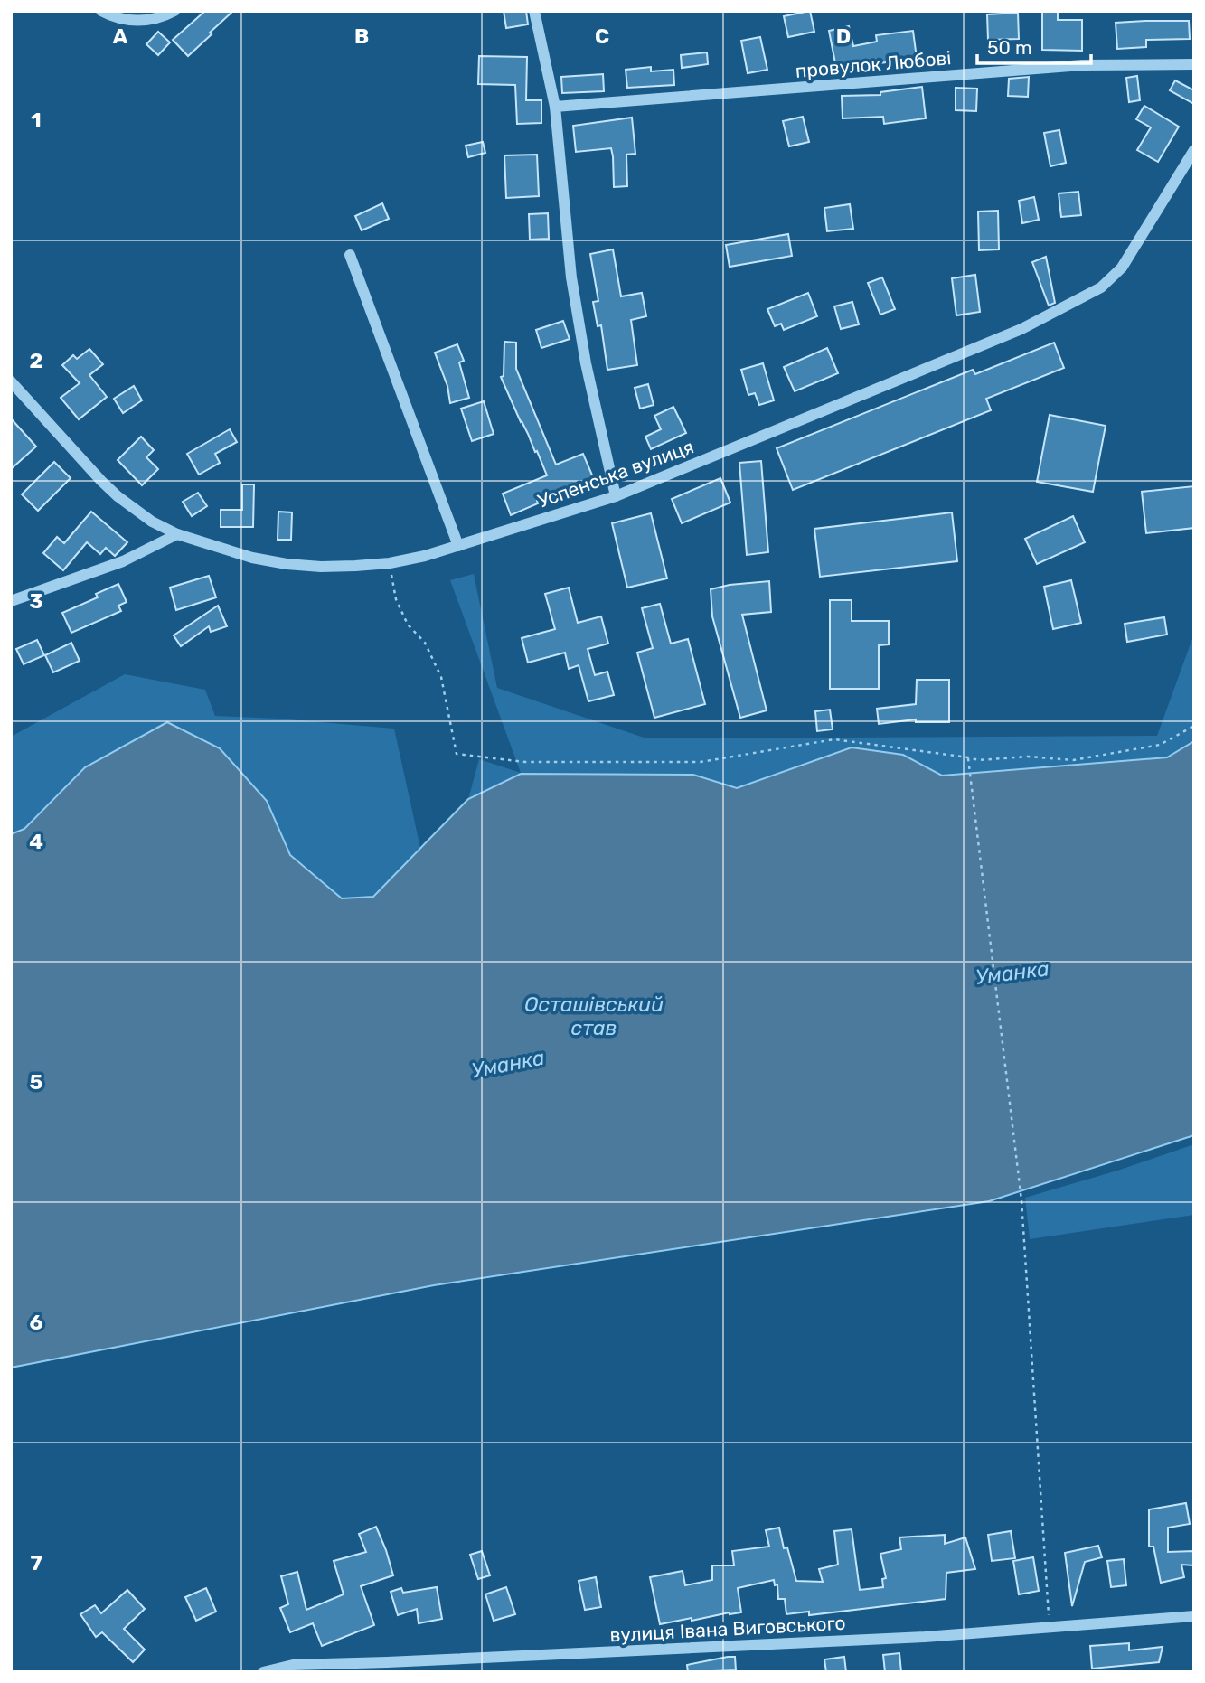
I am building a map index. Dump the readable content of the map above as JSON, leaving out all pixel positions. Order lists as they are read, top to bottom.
{
  "streets": {
    "street": ["провулок Любові", "Успенська вулиця", "вулиця Івана Виговського"]
  },
  "water": ["Уманка", "Осташівський став"],
  "scale_bar": "50 m",
  "grid": {
    "columns": [
      "A",
      "B",
      "C",
      "D"
    ],
    "rows": [
      "1",
      "2",
      "3",
      "4",
      "5",
      "6",
      "7"
    ]
  }
}
